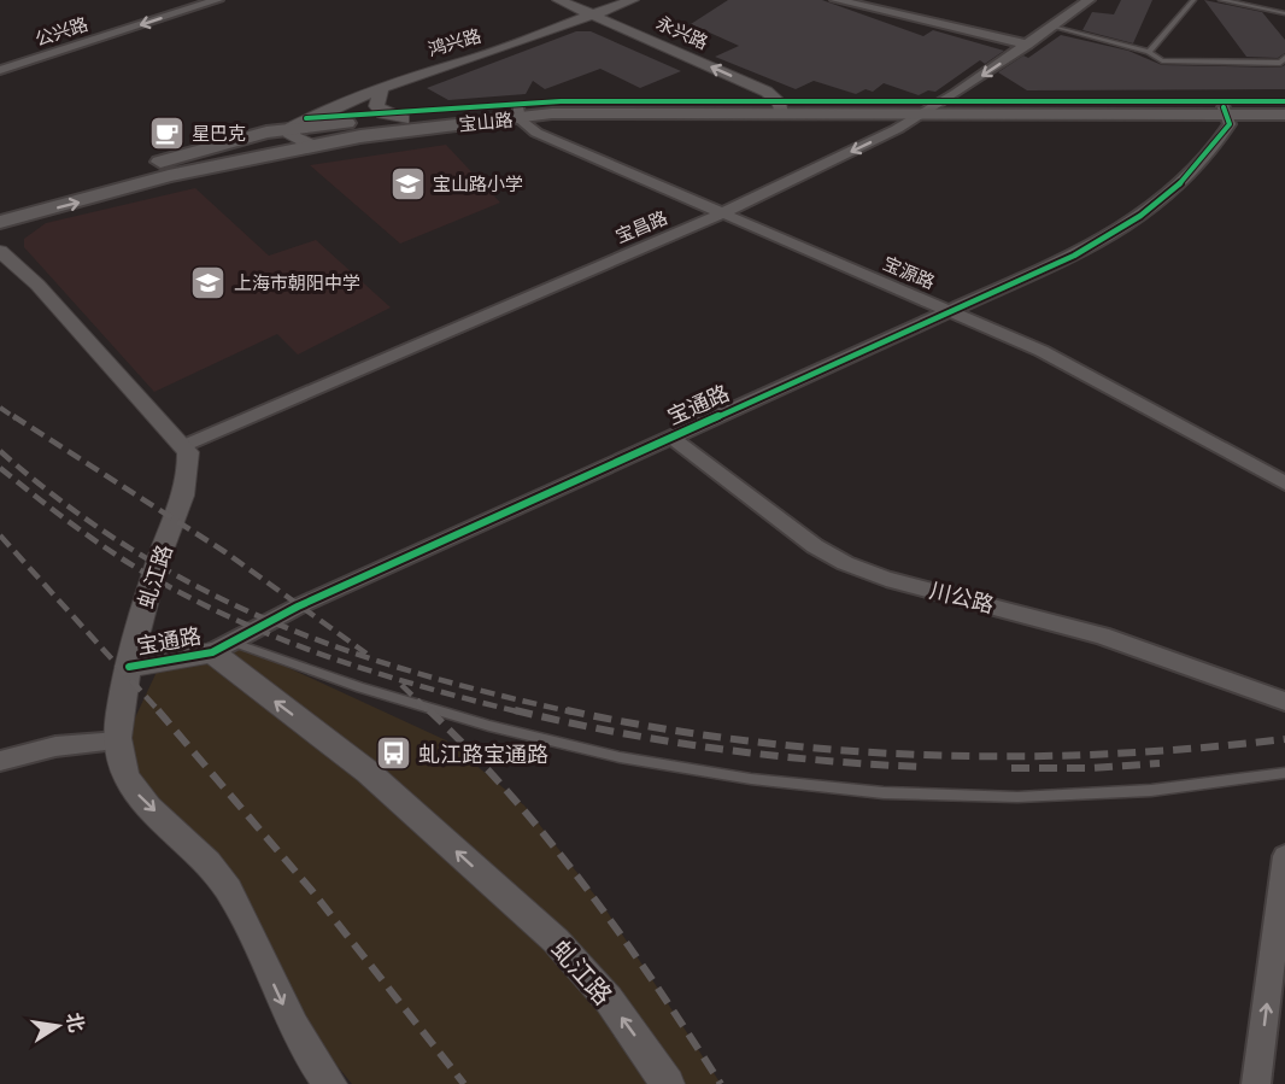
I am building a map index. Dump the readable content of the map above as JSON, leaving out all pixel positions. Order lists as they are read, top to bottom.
{
  "streets": {
    "main road": ["宝山路"],
    "street": [
      "公兴路",
      "永兴路",
      "鸿兴路",
      "宝昌路",
      "宝源路",
      "宝通路",
      "虬江路",
      "川公路"
    ]
  },
  "crossings": [
    ["永兴路", "鸿兴路"],
    ["永兴路", "宝山路"],
    ["鸿兴路", "宝山路"],
    ["宝山路", "宝昌路"],
    ["宝山路", "宝源路"],
    ["宝山路", "宝通路"],
    ["宝昌路", "宝源路"],
    ["宝昌路", "虬江路"],
    ["宝源路", "宝通路"],
    ["宝通路", "虬江路"],
    ["宝通路", "川公路"]
  ],
  "one_way": ["公兴路", "永兴路"],
  "places": {
    "cafe": ["星巴克"],
    "school or university": ["宝山路小学", "上海市朝阳中学"],
    "bus stop": ["虬江路宝通路"]
  },
  "north": "right"
}
